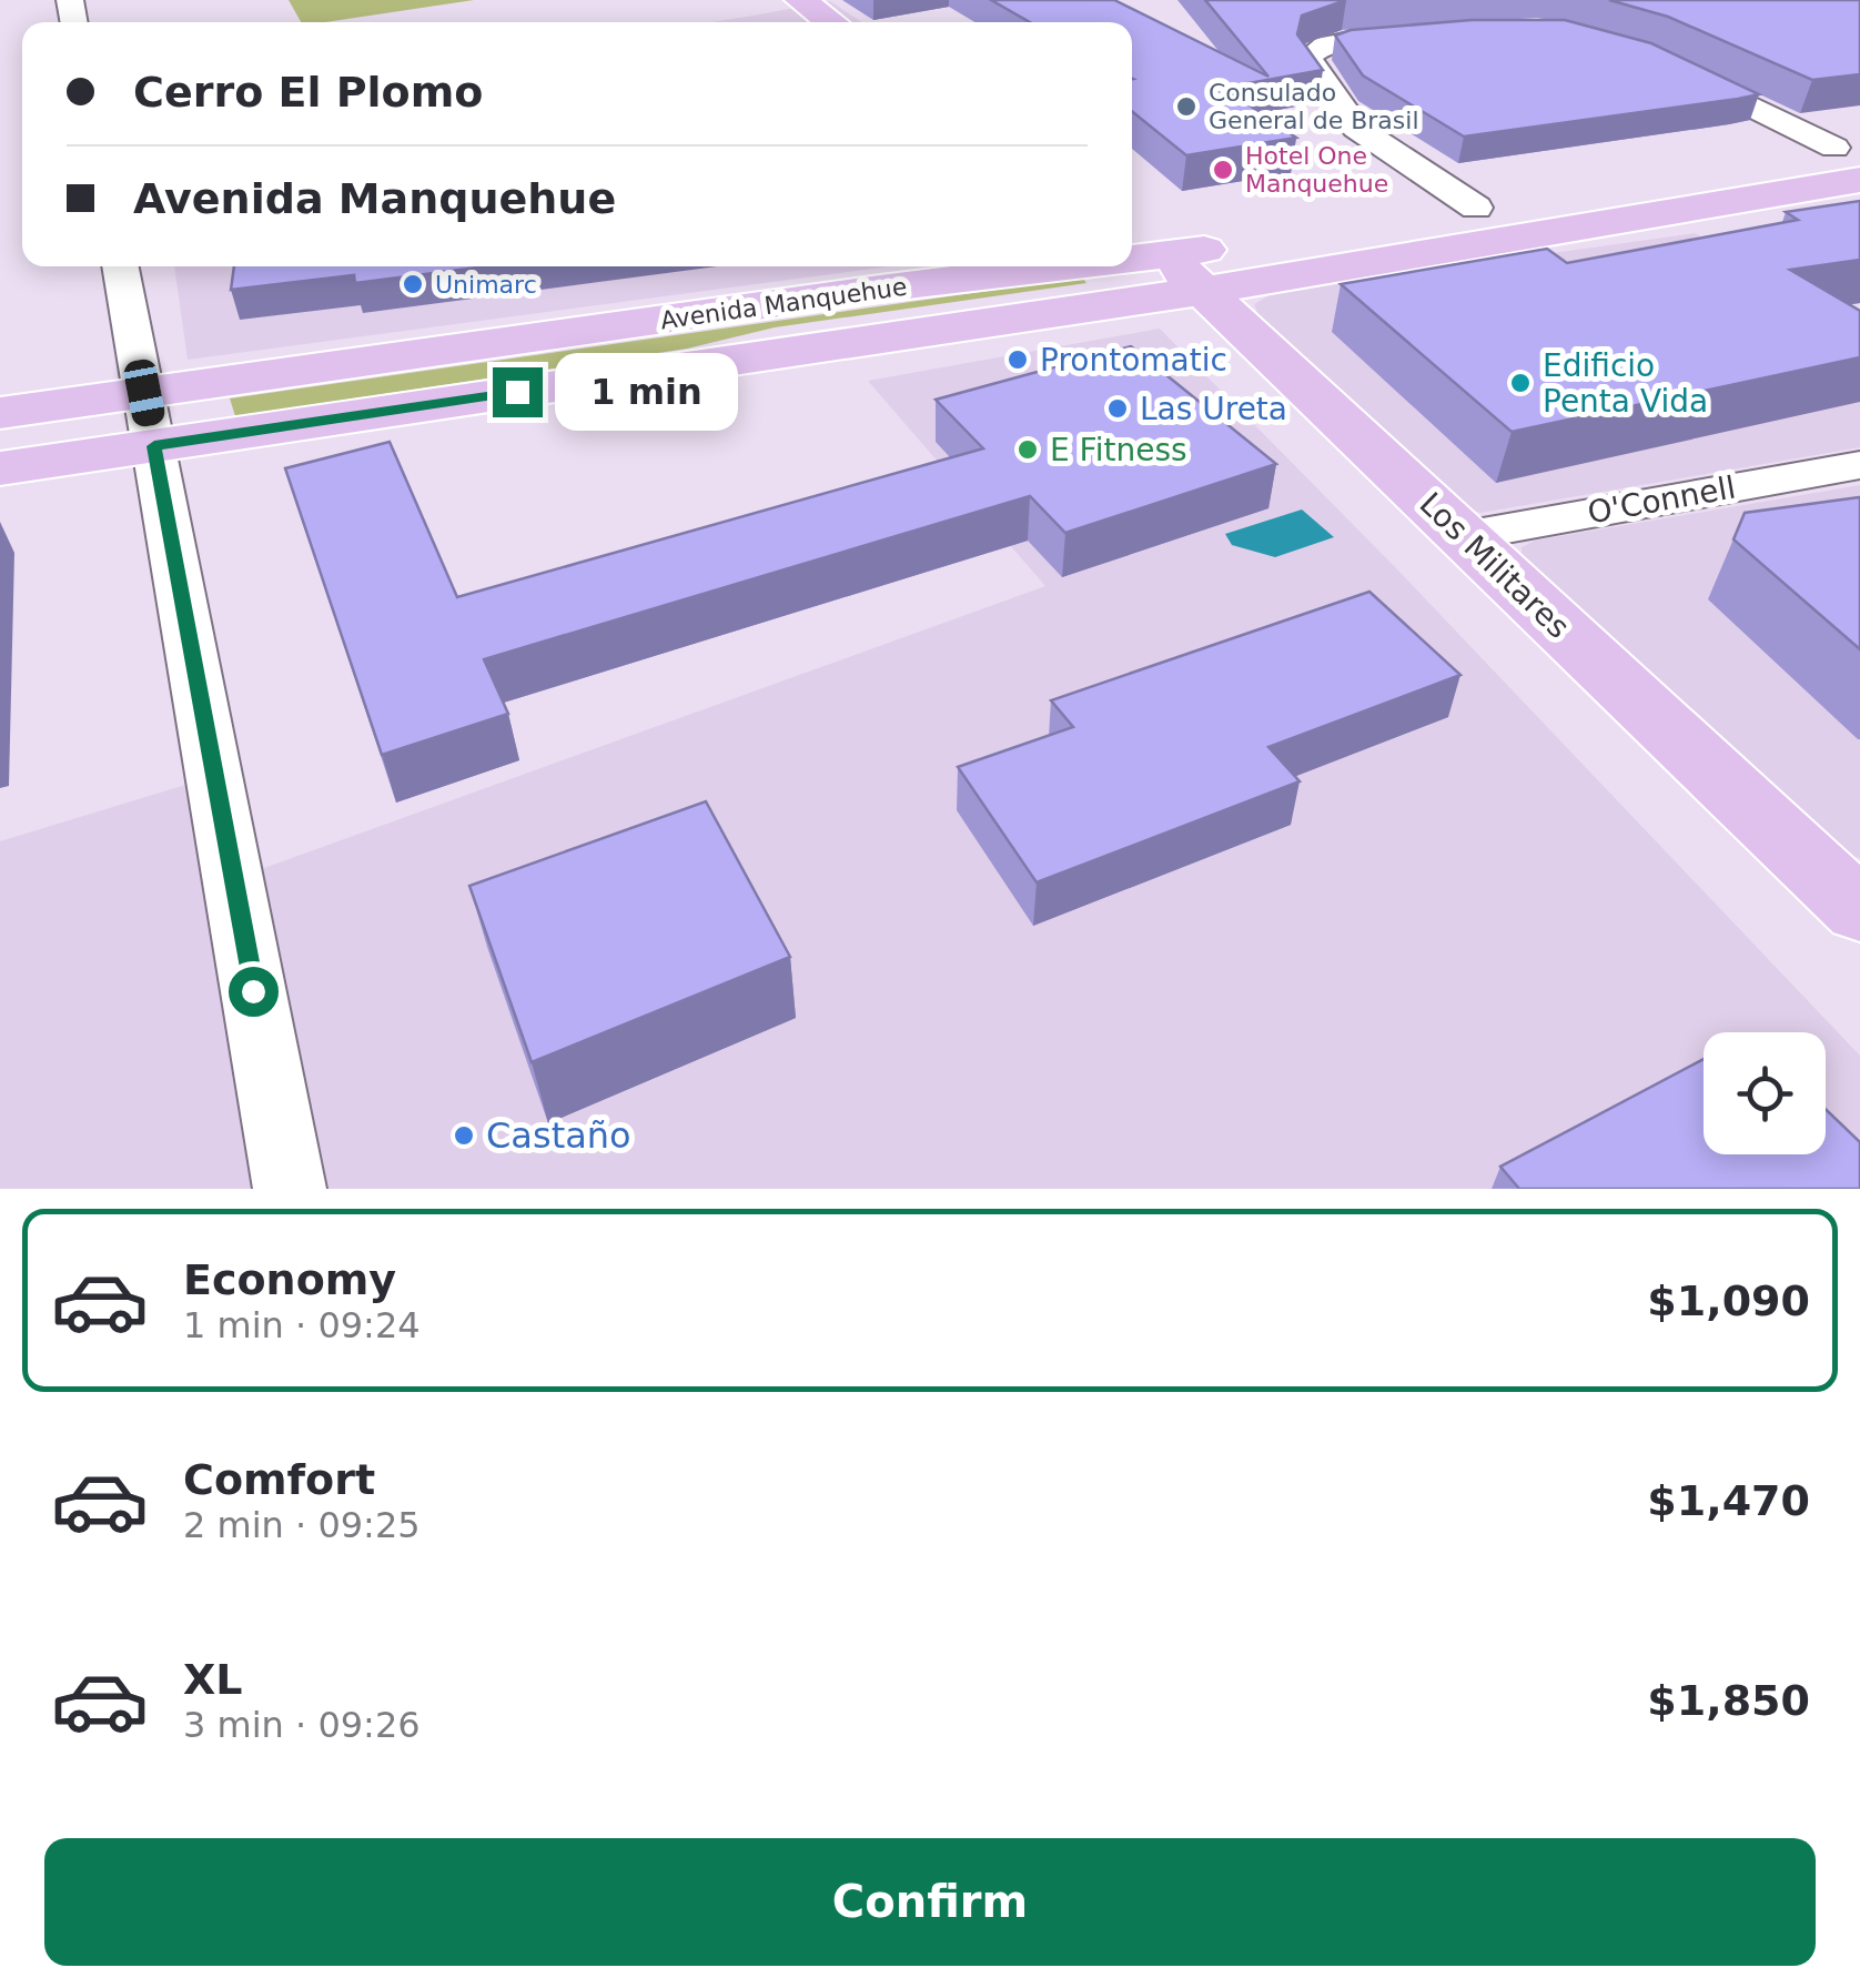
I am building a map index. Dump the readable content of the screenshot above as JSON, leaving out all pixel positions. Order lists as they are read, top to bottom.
{
  "streets": {
    "main road": ["Avenida Manquehue", "Los Militares"],
    "street": ["O'Connell"]
  },
  "crossings": [
    ["Avenida Manquehue", "Los Militares"],
    ["O'Connell", "Los Militares"]
  ],
  "places": [
    "Consulado General de Brasil",
    "Hotel One Manquehue",
    "Unimarc",
    "Prontomatic",
    "Edificio Penta Vida",
    "Las Ureta",
    "E Fitness",
    "Castaño"
  ],
  "page": {
    "banner": ["Cerro El Plomo", "Avenida Manquehue"],
    "bubble": "1 min",
    "list": [
      {
        "name": "Economy",
        "note": "1 min · 09:24",
        "value": "$1,090"
      },
      {
        "name": "Comfort",
        "note": "2 min · 09:25",
        "value": "$1,470"
      },
      {
        "name": "XL",
        "note": "3 min · 09:26",
        "value": "$1,850"
      }
    ],
    "buttons": "Confirm"
  }
}
